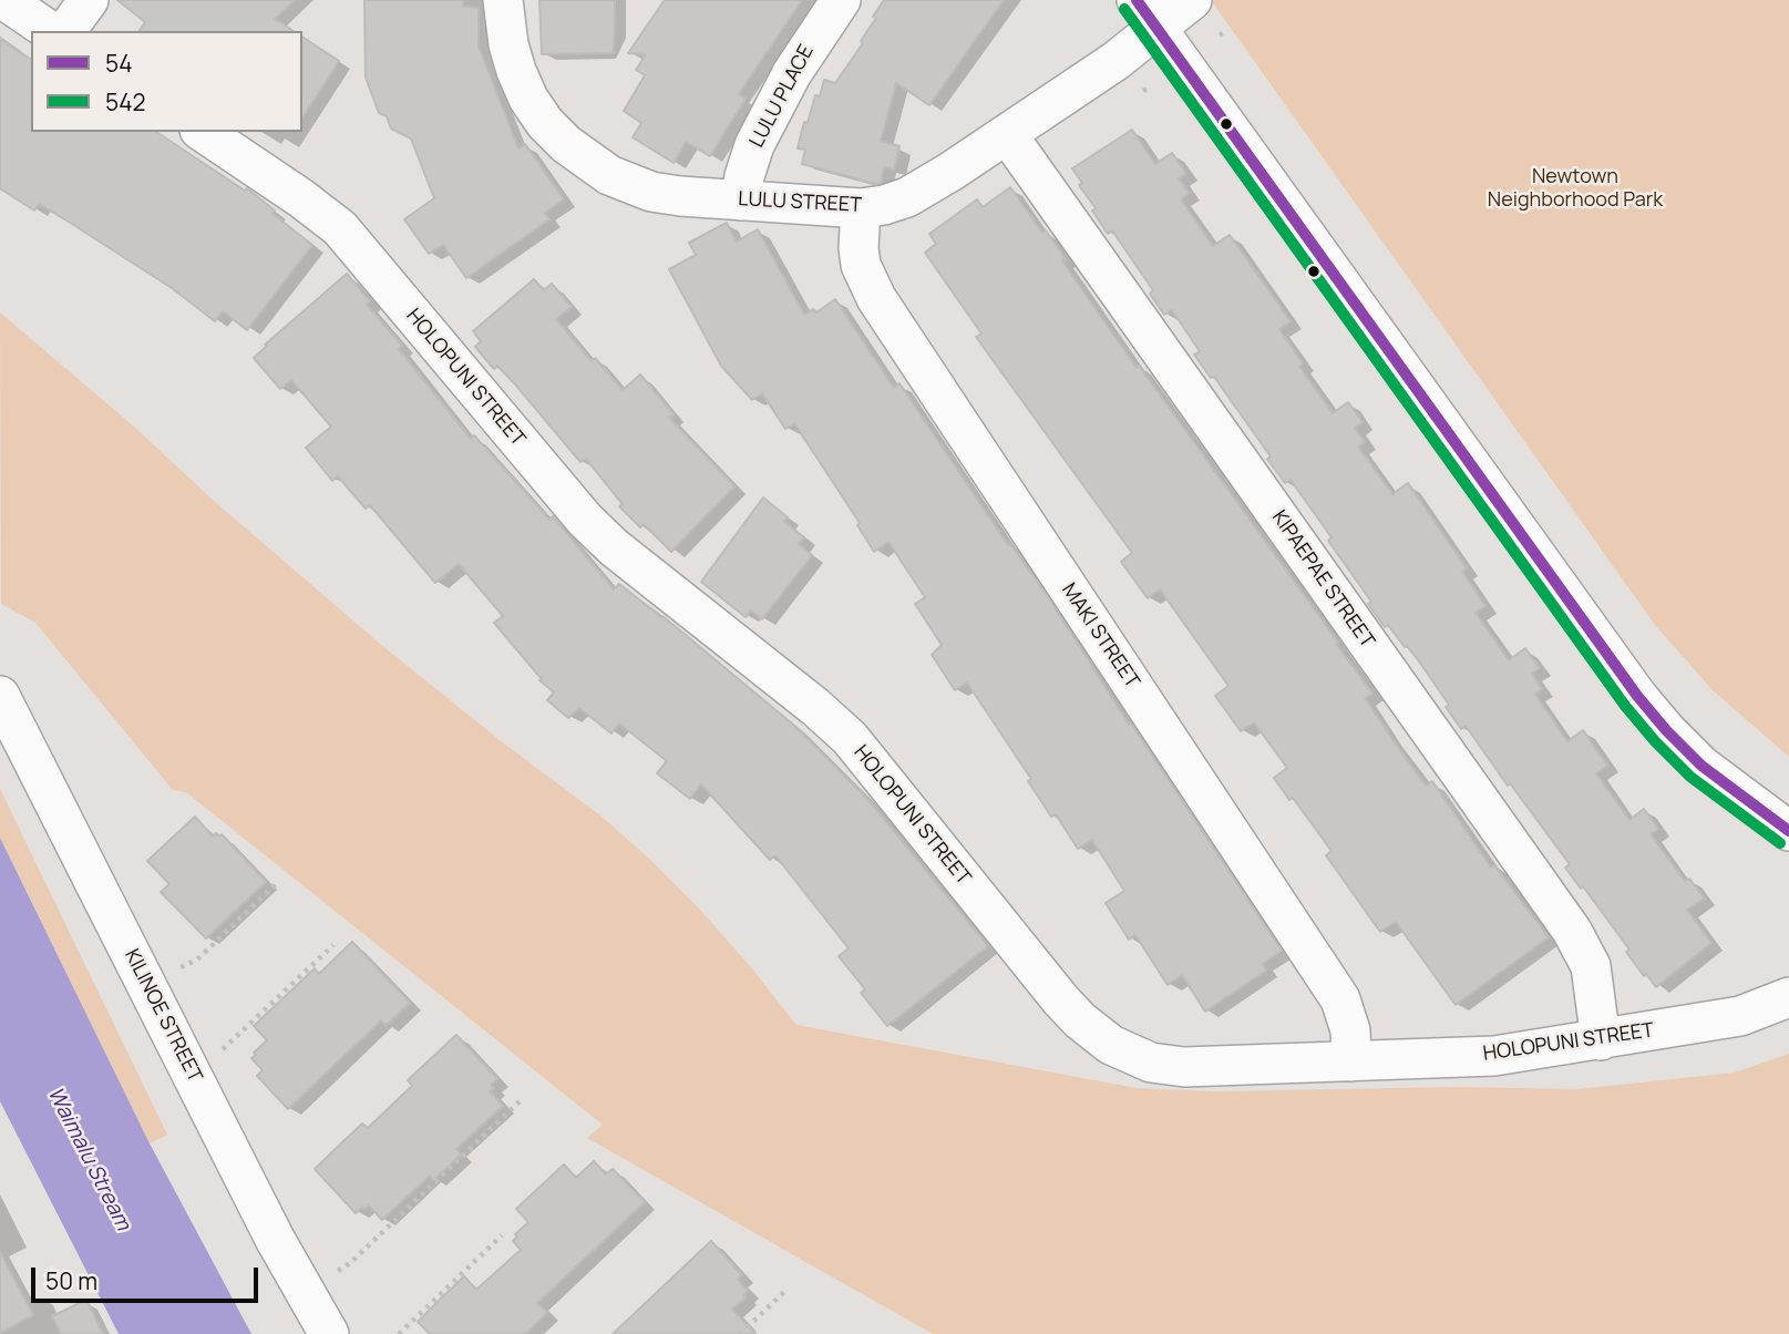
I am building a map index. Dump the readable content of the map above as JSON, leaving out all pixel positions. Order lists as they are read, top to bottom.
{
  "streets": {
    "street": [
      "LULU PLACE",
      "LULU STREET",
      "HOLOPUNI STREET",
      "KIPAEPAE STREET",
      "MAKI STREET",
      "KILINOE STREET"
    ]
  },
  "crossings": [
    ["LULU PLACE", "LULU STREET"],
    ["LULU STREET", "KIPAEPAE STREET"],
    ["LULU STREET", "MAKI STREET"],
    ["HOLOPUNI STREET", "KIPAEPAE STREET"],
    ["HOLOPUNI STREET", "MAKI STREET"]
  ],
  "water": ["Waimalu Stream"],
  "parks": ["Newtown Neighborhood Park"],
  "lines": ["transit line 54", "transit line 542"],
  "legend": ["54", "542"],
  "scale_bar": "50 m"
}
